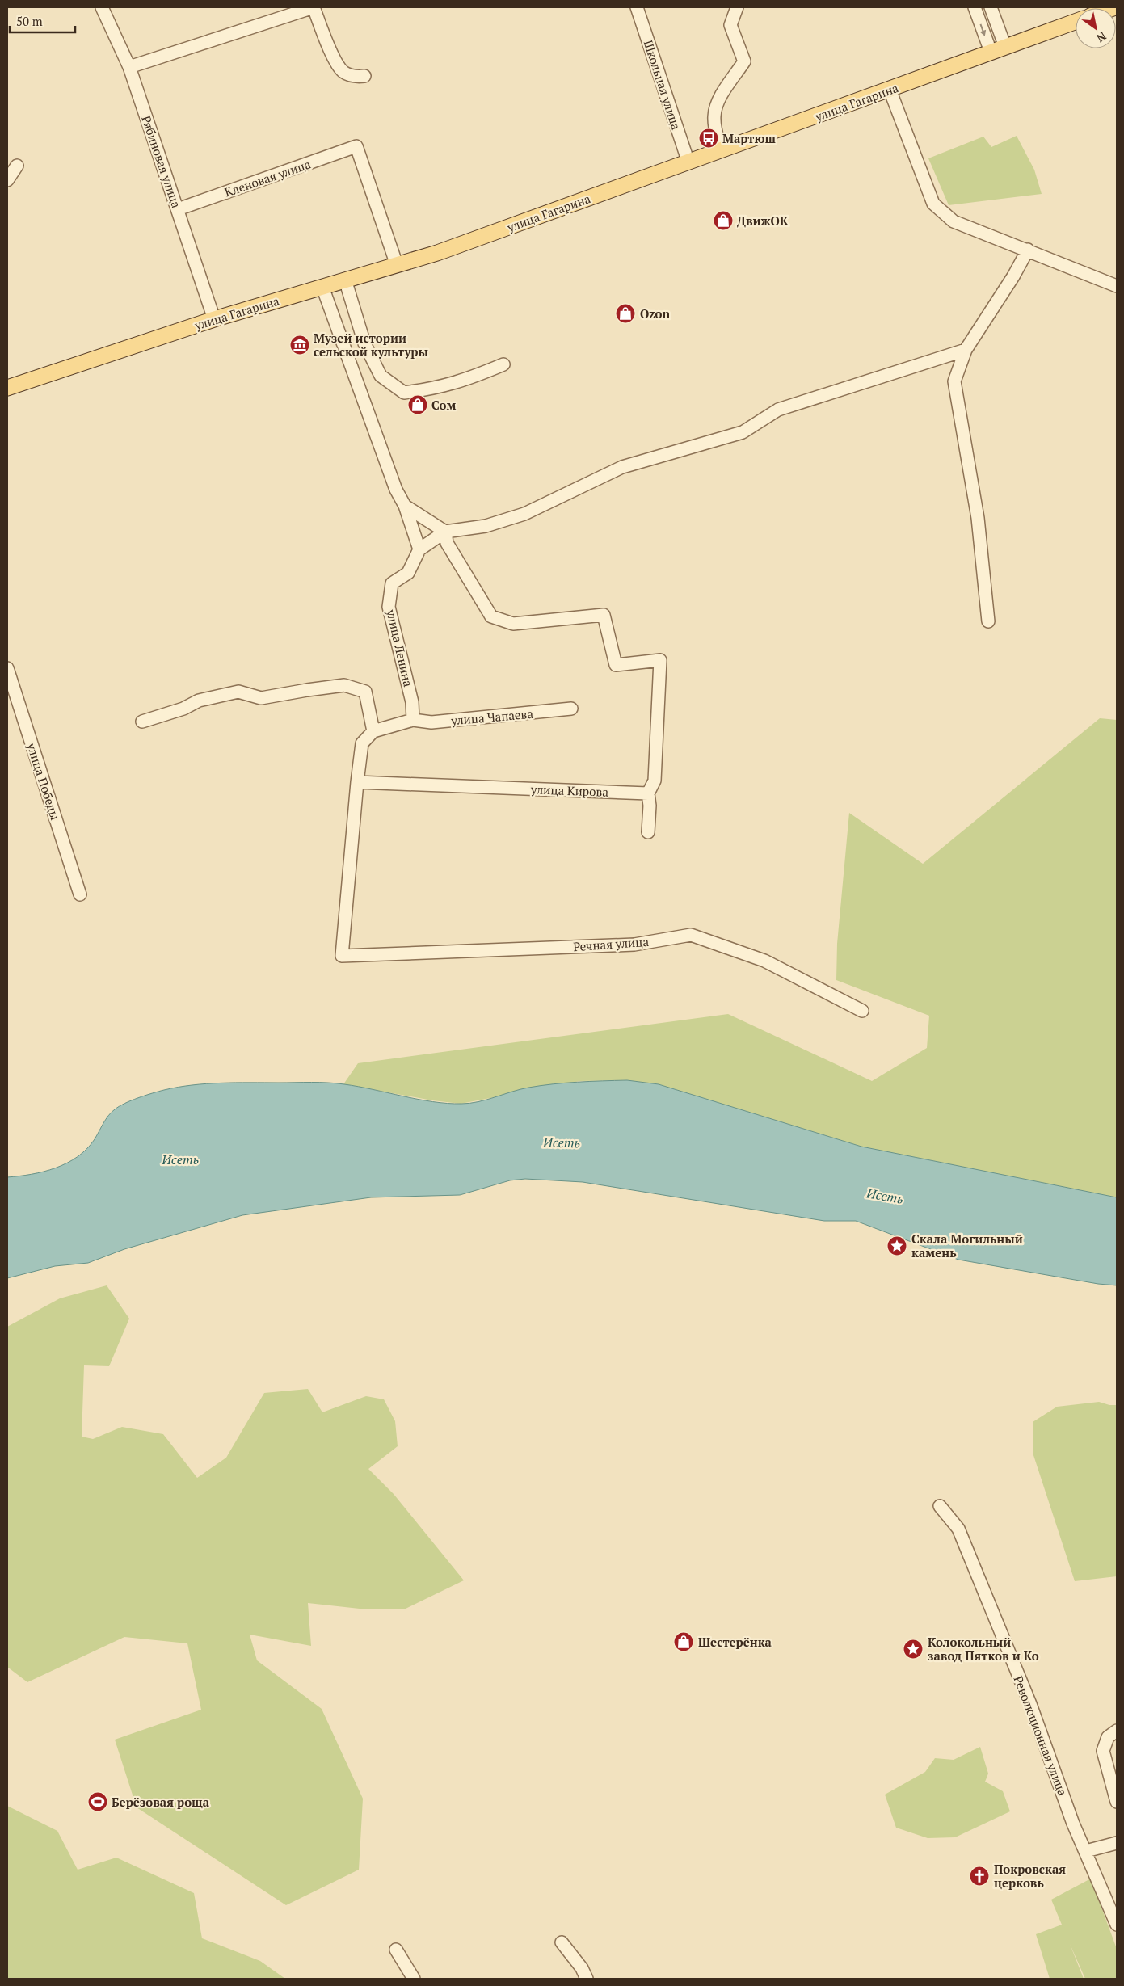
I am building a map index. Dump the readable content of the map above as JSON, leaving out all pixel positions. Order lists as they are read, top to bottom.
{
  "streets": {
    "main road": ["улица Гагарина"],
    "street": [
      "Школьная улица",
      "Рябиновая улица",
      "Кленовая улица",
      "улица Ленина",
      "улица Чапаева",
      "улица Победы",
      "улица Кирова",
      "Речная улица",
      "Революционная улица"
    ]
  },
  "crossings": [
    ["Школьная улица", "улица Гагарина"],
    ["улица Гагарина", "Рябиновая улица"],
    ["улица Гагарина", "Кленовая улица"],
    ["Рябиновая улица", "Кленовая улица"],
    ["улица Ленина", "улица Чапаева"],
    ["улица Кирова", "Речная улица"]
  ],
  "water": ["Исеть"],
  "places": {
    "bus stop": ["Мартюш"],
    "shop": [
      "ДвижОК",
      "Ozon",
      "Сом",
      "Шестерёнка"
    ],
    "museum": ["Музей истории сельской культуры"],
    "place": ["Скала Могильный камень", "Колокольный завод Пятков и Ко"],
    "sports": ["Берёзовая роща"],
    "church": ["Покровская церковь"]
  },
  "scale_bar": "50 m",
  "north": "bottom right"
}
